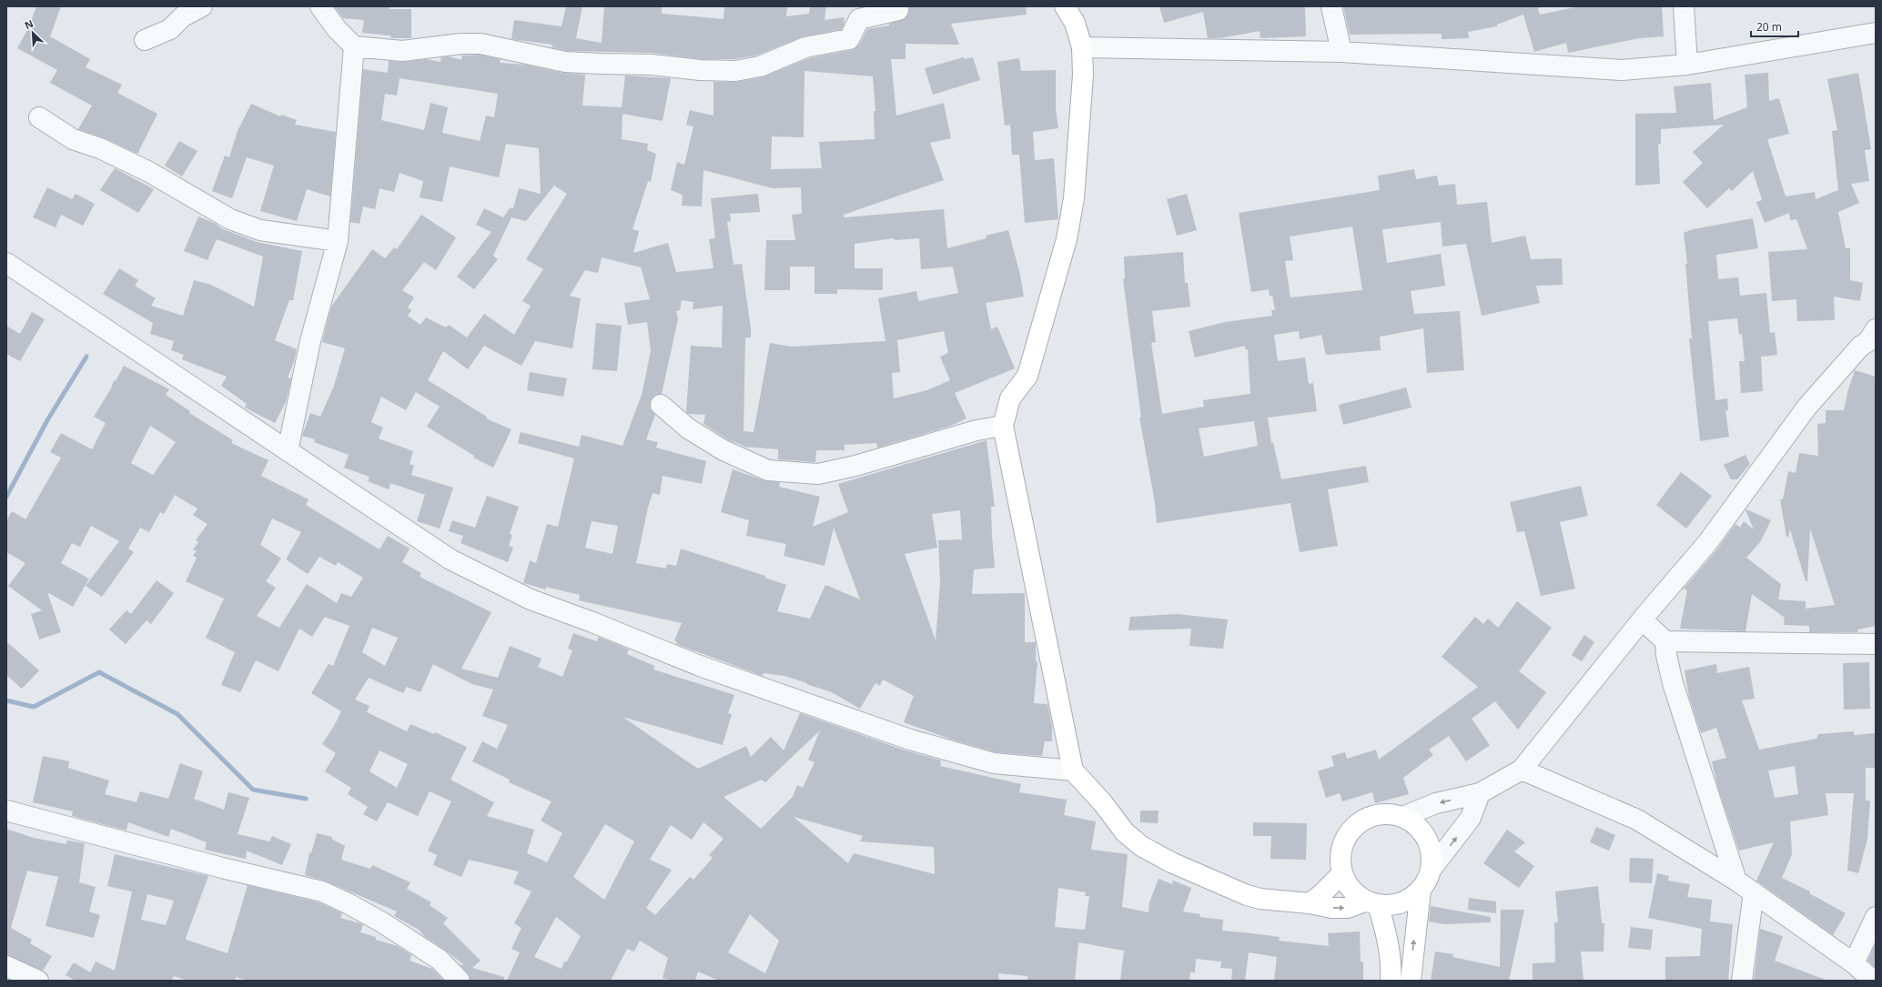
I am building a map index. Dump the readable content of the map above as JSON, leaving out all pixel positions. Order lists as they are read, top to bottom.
{
  "scale_bar": "20 m",
  "north": "top left"
}
